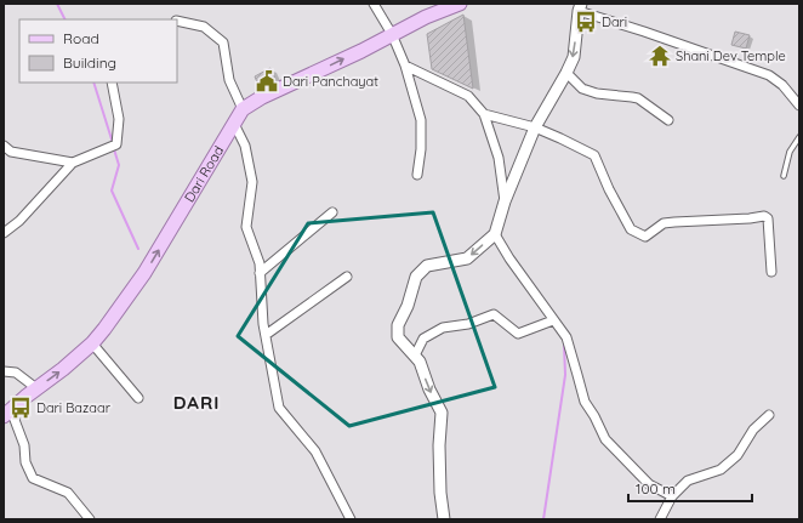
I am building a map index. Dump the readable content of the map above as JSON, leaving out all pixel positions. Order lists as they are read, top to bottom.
{
  "streets": {
    "main road": ["Dari Road"]
  },
  "one_way": ["Dari Road"],
  "districts": ["DARI"],
  "places": {
    "bus stop": ["Dari", "Dari Bazaar"],
    "temple": ["Shani Dev Temple"],
    "public building": ["Dari Panchayat"]
  },
  "legend": ["Road", "Building"],
  "scale_bar": "100 m"
}
